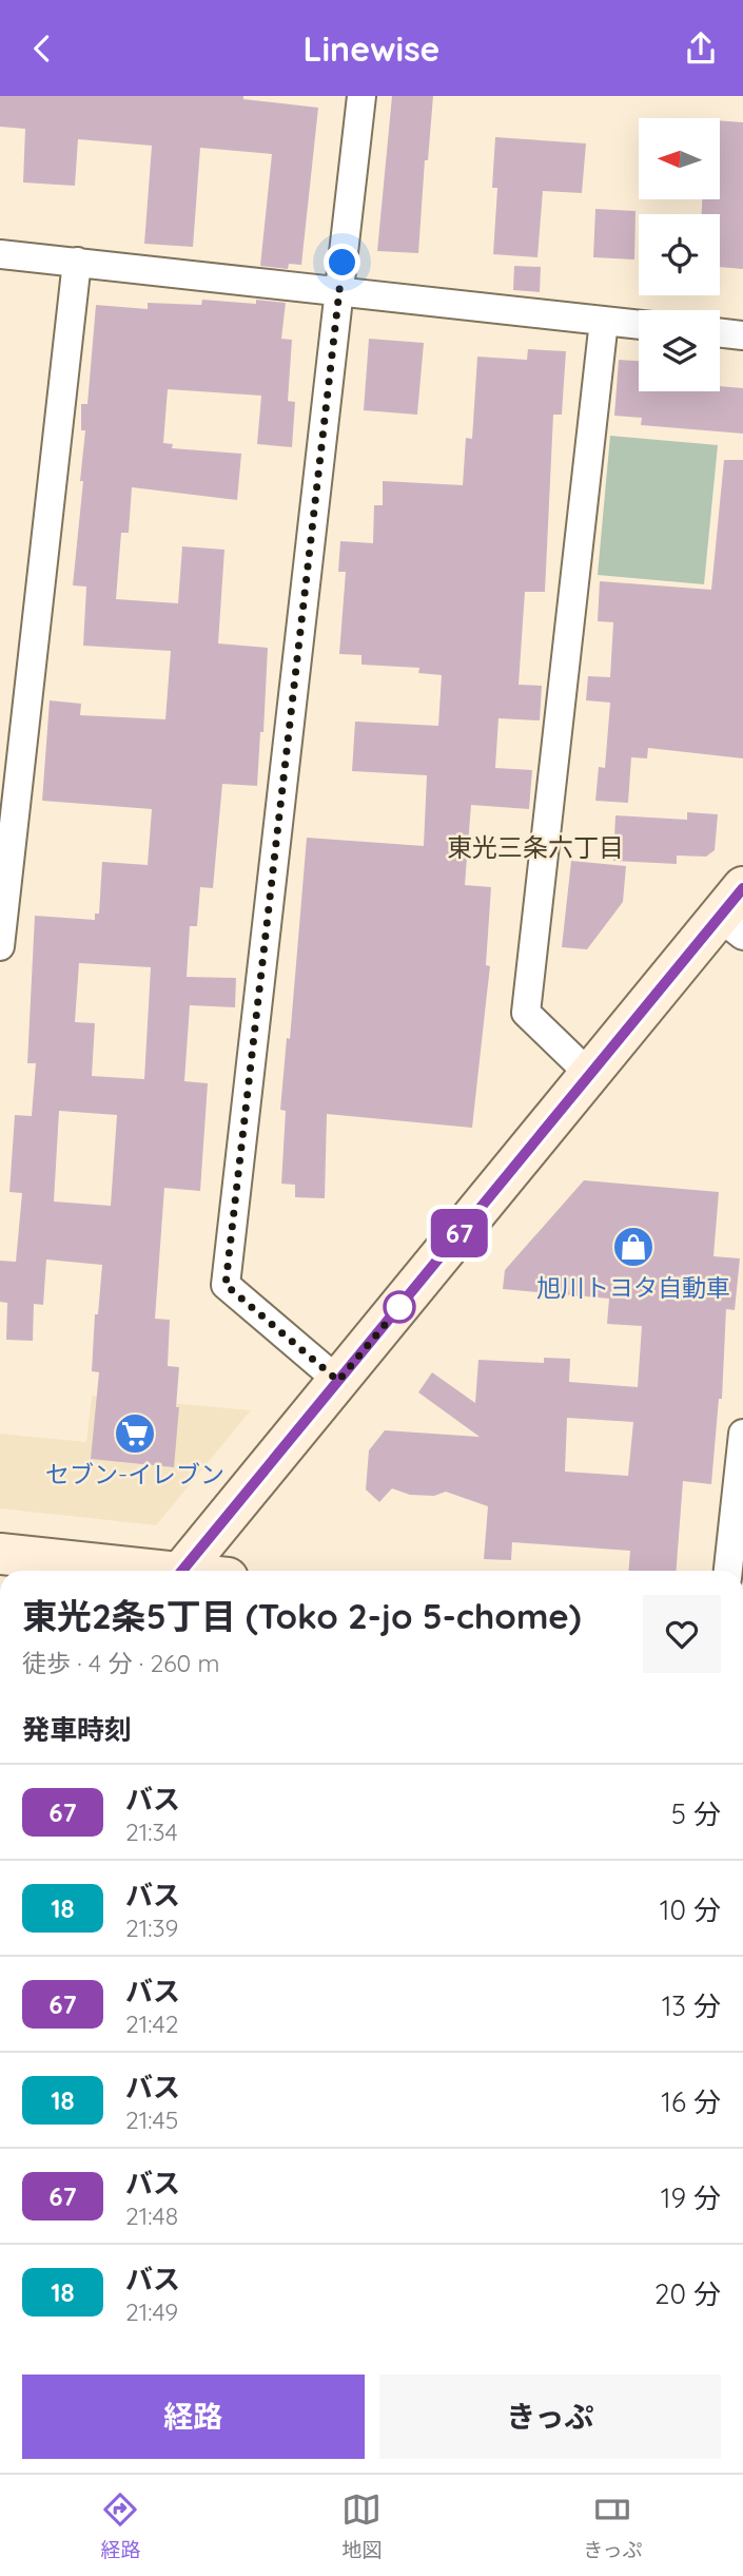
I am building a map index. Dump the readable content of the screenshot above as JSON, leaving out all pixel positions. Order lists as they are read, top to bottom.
{
  "districts": ["東光三条六丁目"],
  "places": {
    "shop": ["旭川トヨタ自動車"],
    "supermarket": ["セブン-イレブン"]
  },
  "lines": ["bus line 67"],
  "north": "left",
  "page": {
    "header": "Linewise",
    "on_map": "67",
    "heading": [
      ["東光2条5丁目 (Toko 2-jo 5-chome)", "徒歩 · 4 分 · 260 m"],
      "発車時刻"
    ],
    "list": [
      {
        "mark": "67",
        "name": "バス",
        "note": "21:34",
        "value": "5 分"
      },
      {
        "mark": "18",
        "name": "バス",
        "note": "21:39",
        "value": "10 分"
      },
      {
        "mark": "67",
        "name": "バス",
        "note": "21:42",
        "value": "13 分"
      },
      {
        "mark": "18",
        "name": "バス",
        "note": "21:45",
        "value": "16 分"
      },
      {
        "mark": "67",
        "name": "バス",
        "note": "21:48",
        "value": "19 分"
      },
      {
        "mark": "18",
        "name": "バス",
        "note": "21:49",
        "value": "20 分"
      }
    ],
    "buttons": ["経路", "きっぷ"],
    "tabs": ["経路", "地図", "きっぷ"]
  }
}
